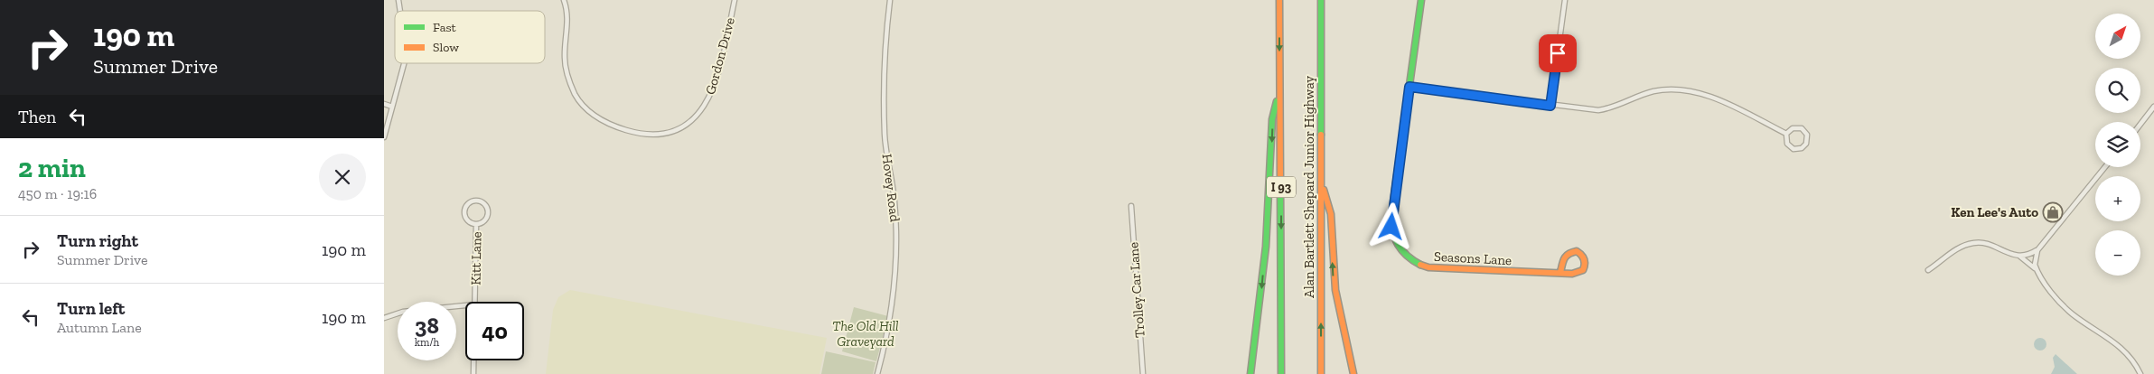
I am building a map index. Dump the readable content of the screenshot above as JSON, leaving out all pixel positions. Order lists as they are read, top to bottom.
{
  "streets": {
    "main road": ["I 93", "Alan Bartlett Shepard Junior Highway", "Seasons Lane"],
    "street": [
      "Gordon Drive",
      "Hovey Road",
      "Kitt Lane",
      "Trolley Car Lane"
    ]
  },
  "parks": ["The Old Hill Graveyard"],
  "places": {
    "shop": ["Ken Lee's Auto"]
  },
  "legend": ["Fast", "Slow"],
  "north": "top right",
  "page": {
    "turn": ["190 m", "Summer Drive"],
    "map_buttons": ["+", "−"],
    "then": "Then",
    "heading": ["2 min", "450 m · 19:16"],
    "list": [
      {
        "name": "Turn right",
        "note": "Summer Drive",
        "value": "190 m"
      },
      {
        "name": "Turn left",
        "note": "Autumn Lane",
        "value": "190 m"
      }
    ],
    "speed": "38 km/h",
    "limit": "40"
  }
}
